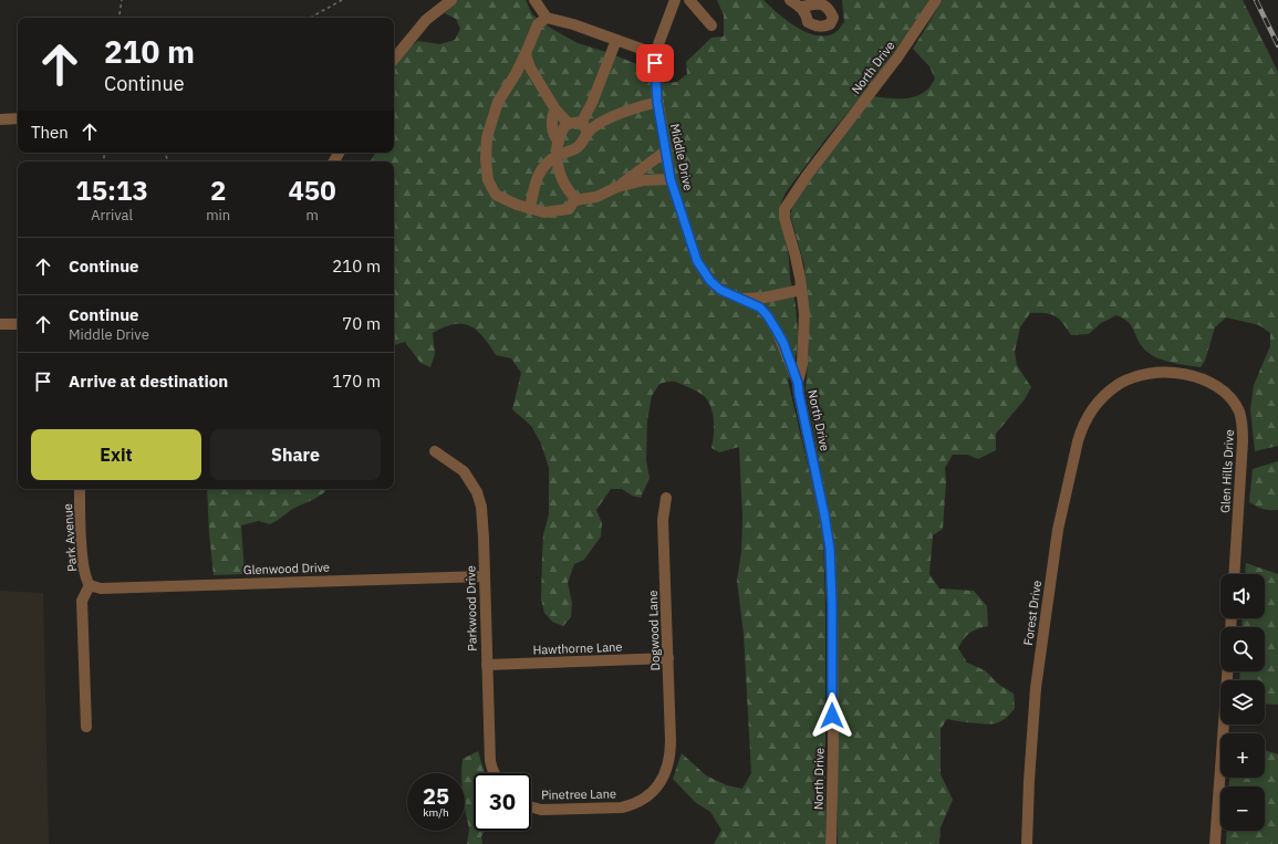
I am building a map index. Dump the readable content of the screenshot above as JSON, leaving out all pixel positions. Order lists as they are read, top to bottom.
{
  "streets": {
    "street": [
      "North Drive",
      "Middle Drive",
      "Glen Hills Drive",
      "Park Avenue",
      "Glenwood Drive",
      "Parkwood Drive",
      "Forest Drive",
      "Dogwood Lane",
      "Hawthorne Lane",
      "Pinetree Lane"
    ]
  },
  "crossings": [
    ["North Drive", "Middle Drive"],
    ["Glen Hills Drive", "Forest Drive"],
    ["Park Avenue", "Glenwood Drive"],
    ["Glenwood Drive", "Parkwood Drive"],
    ["Parkwood Drive", "Hawthorne Lane"],
    ["Dogwood Lane", "Hawthorne Lane"],
    ["Dogwood Lane", "Pinetree Lane"]
  ],
  "page": {
    "turn": ["210 m", "Continue"],
    "then": "Then",
    "eta": [
      "15:13",
      "Arrival",
      "2",
      "min",
      "450",
      "m"
    ],
    "list": [
      {
        "name": "Continue",
        "value": "210 m"
      },
      {
        "name": "Continue",
        "note": "Middle Drive",
        "value": "70 m"
      },
      {
        "name": "Arrive at destination",
        "value": "170 m"
      }
    ],
    "buttons": ["Exit", "Share"],
    "map_buttons": ["+", "−"],
    "speed": "25 km/h",
    "limit": "30"
  }
}
